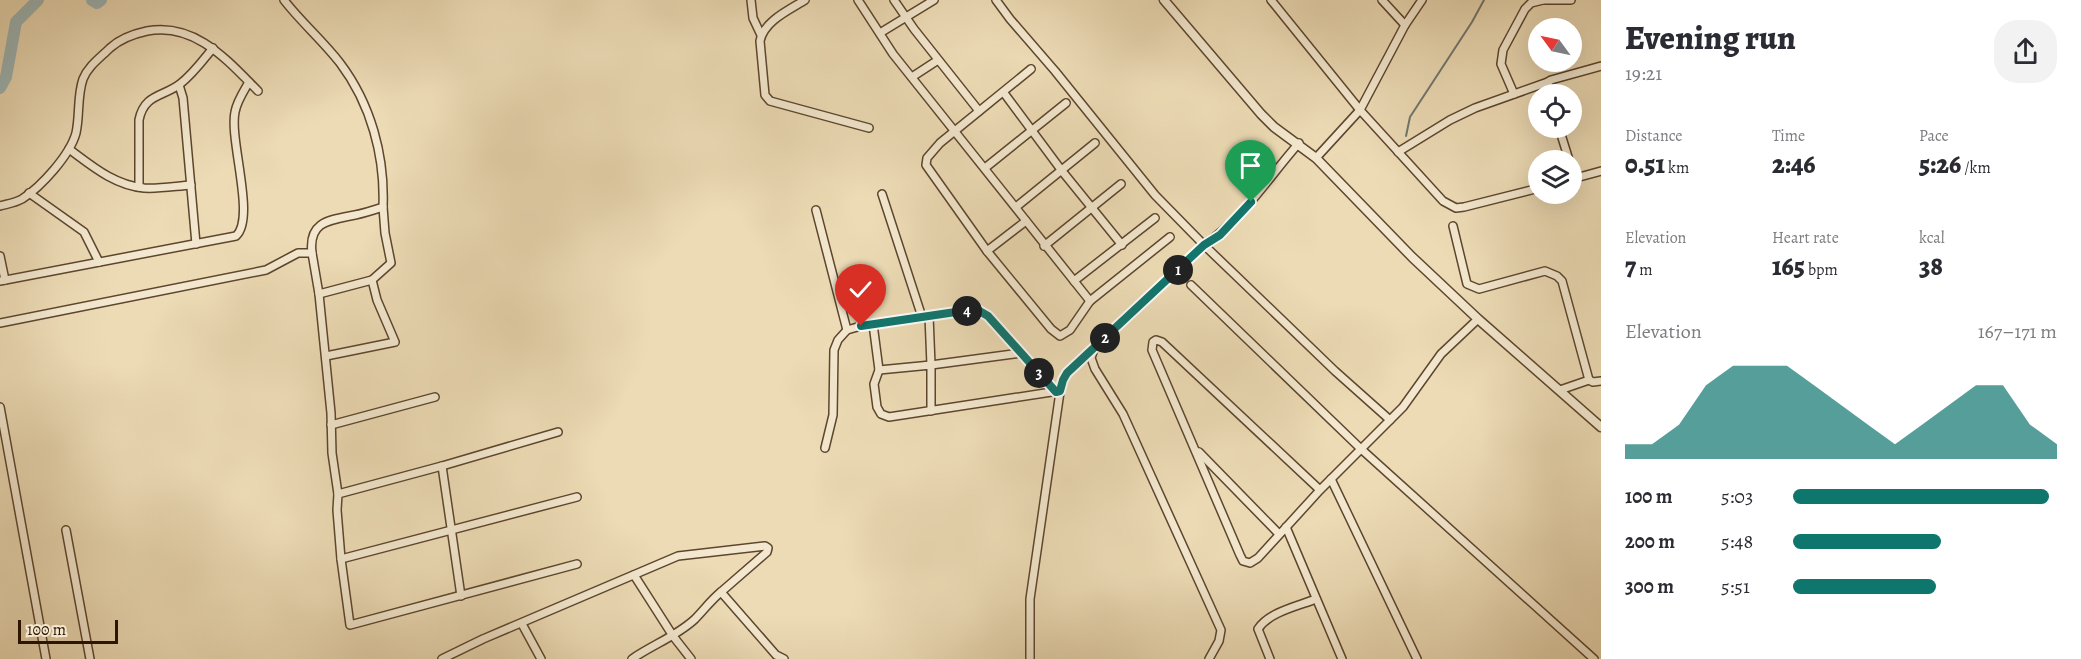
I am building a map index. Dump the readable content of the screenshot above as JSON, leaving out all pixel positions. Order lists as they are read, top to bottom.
{
  "scale_bar": "100 m",
  "north": "top left",
  "page": {
    "heading": ["Evening run", "19:21"],
    "stats": [
      ["Distance", "0.51 km"],
      ["Time", "2:46"],
      ["Pace", "5:26 /km"],
      ["Elevation", "7 m"],
      ["Heart rate", "165 bpm"],
      ["kcal", "38"]
    ],
    "pins": [
      "1",
      "4",
      "2",
      "3"
    ],
    "chart": ["Elevation", "167–171 m"],
    "list": [
      {
        "name": "100 m",
        "note": "5:03"
      },
      {
        "name": "200 m",
        "note": "5:48"
      },
      {
        "name": "300 m",
        "note": "5:51"
      }
    ],
    "scale": "100 m"
  }
}
